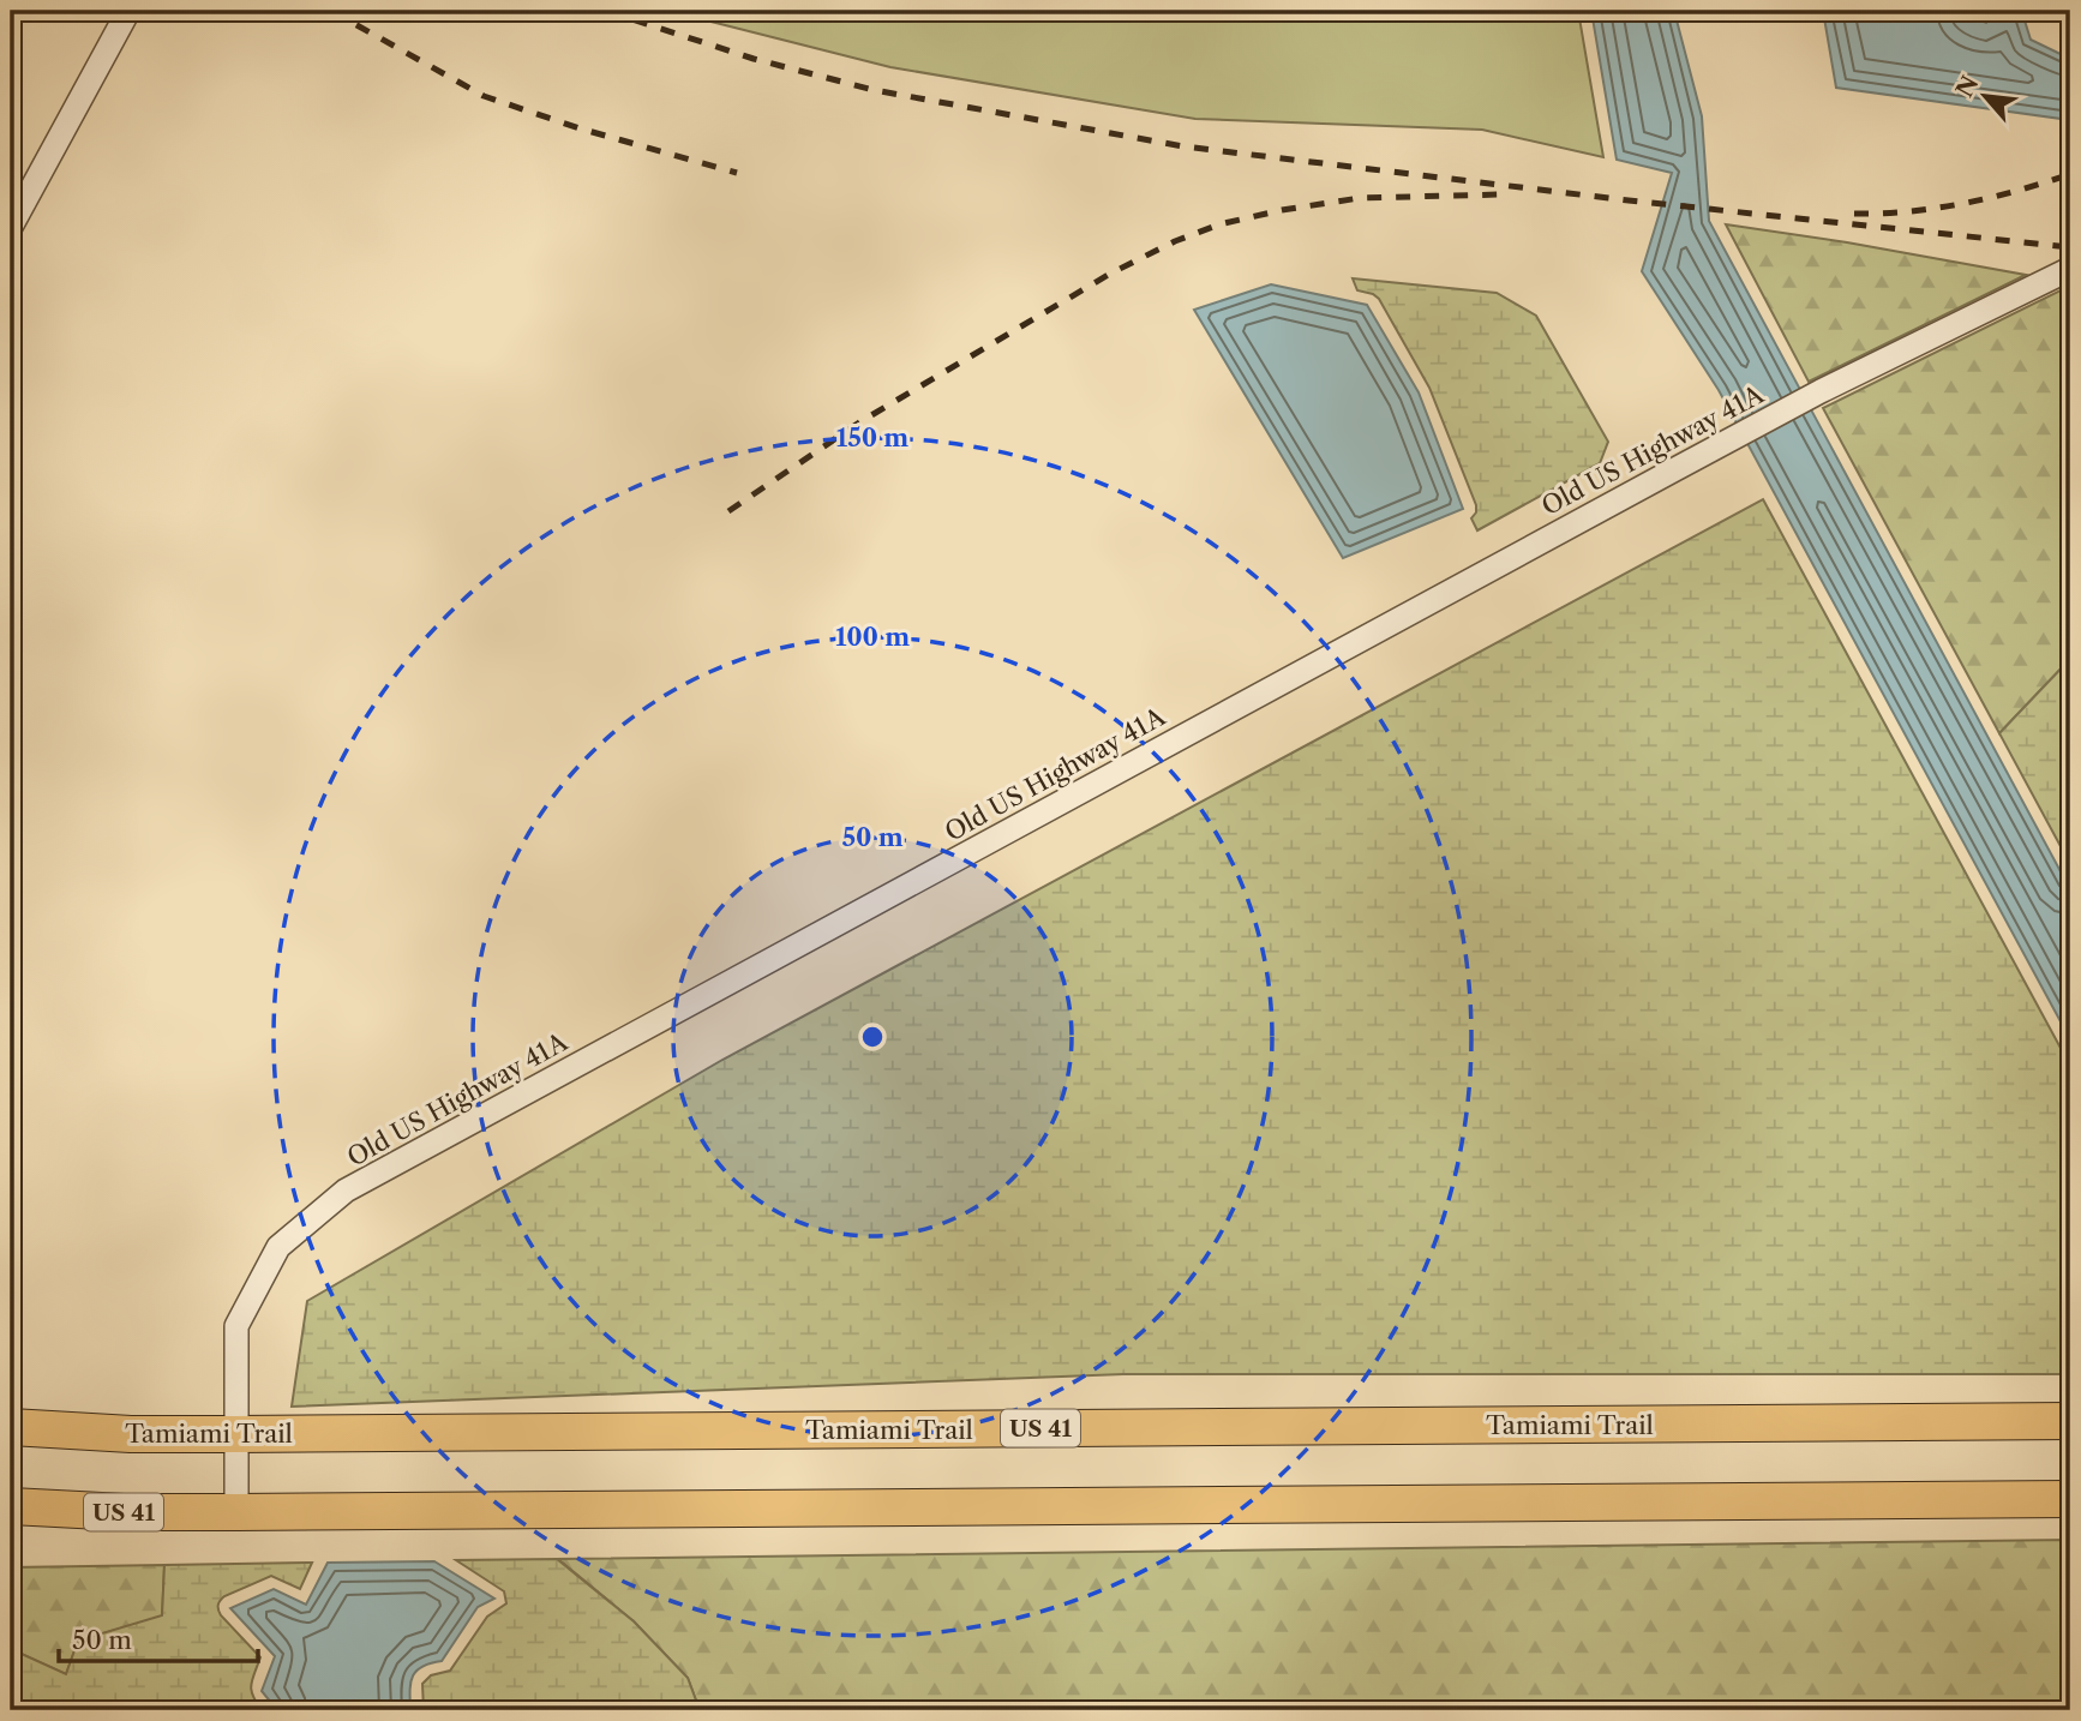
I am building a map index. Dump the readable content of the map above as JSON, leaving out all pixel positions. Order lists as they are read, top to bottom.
{
  "streets": {
    "main road": ["Tamiami Trail", "US 41"],
    "street": ["Old US Highway 41A"]
  },
  "crossings": [
    ["Old US Highway 41A", "Tamiami Trail"],
    ["Old US Highway 41A", "US 41"]
  ],
  "scale_bar": "50 m",
  "north": "top left",
  "rings": ["150 m", "100 m", "50 m"]
}
